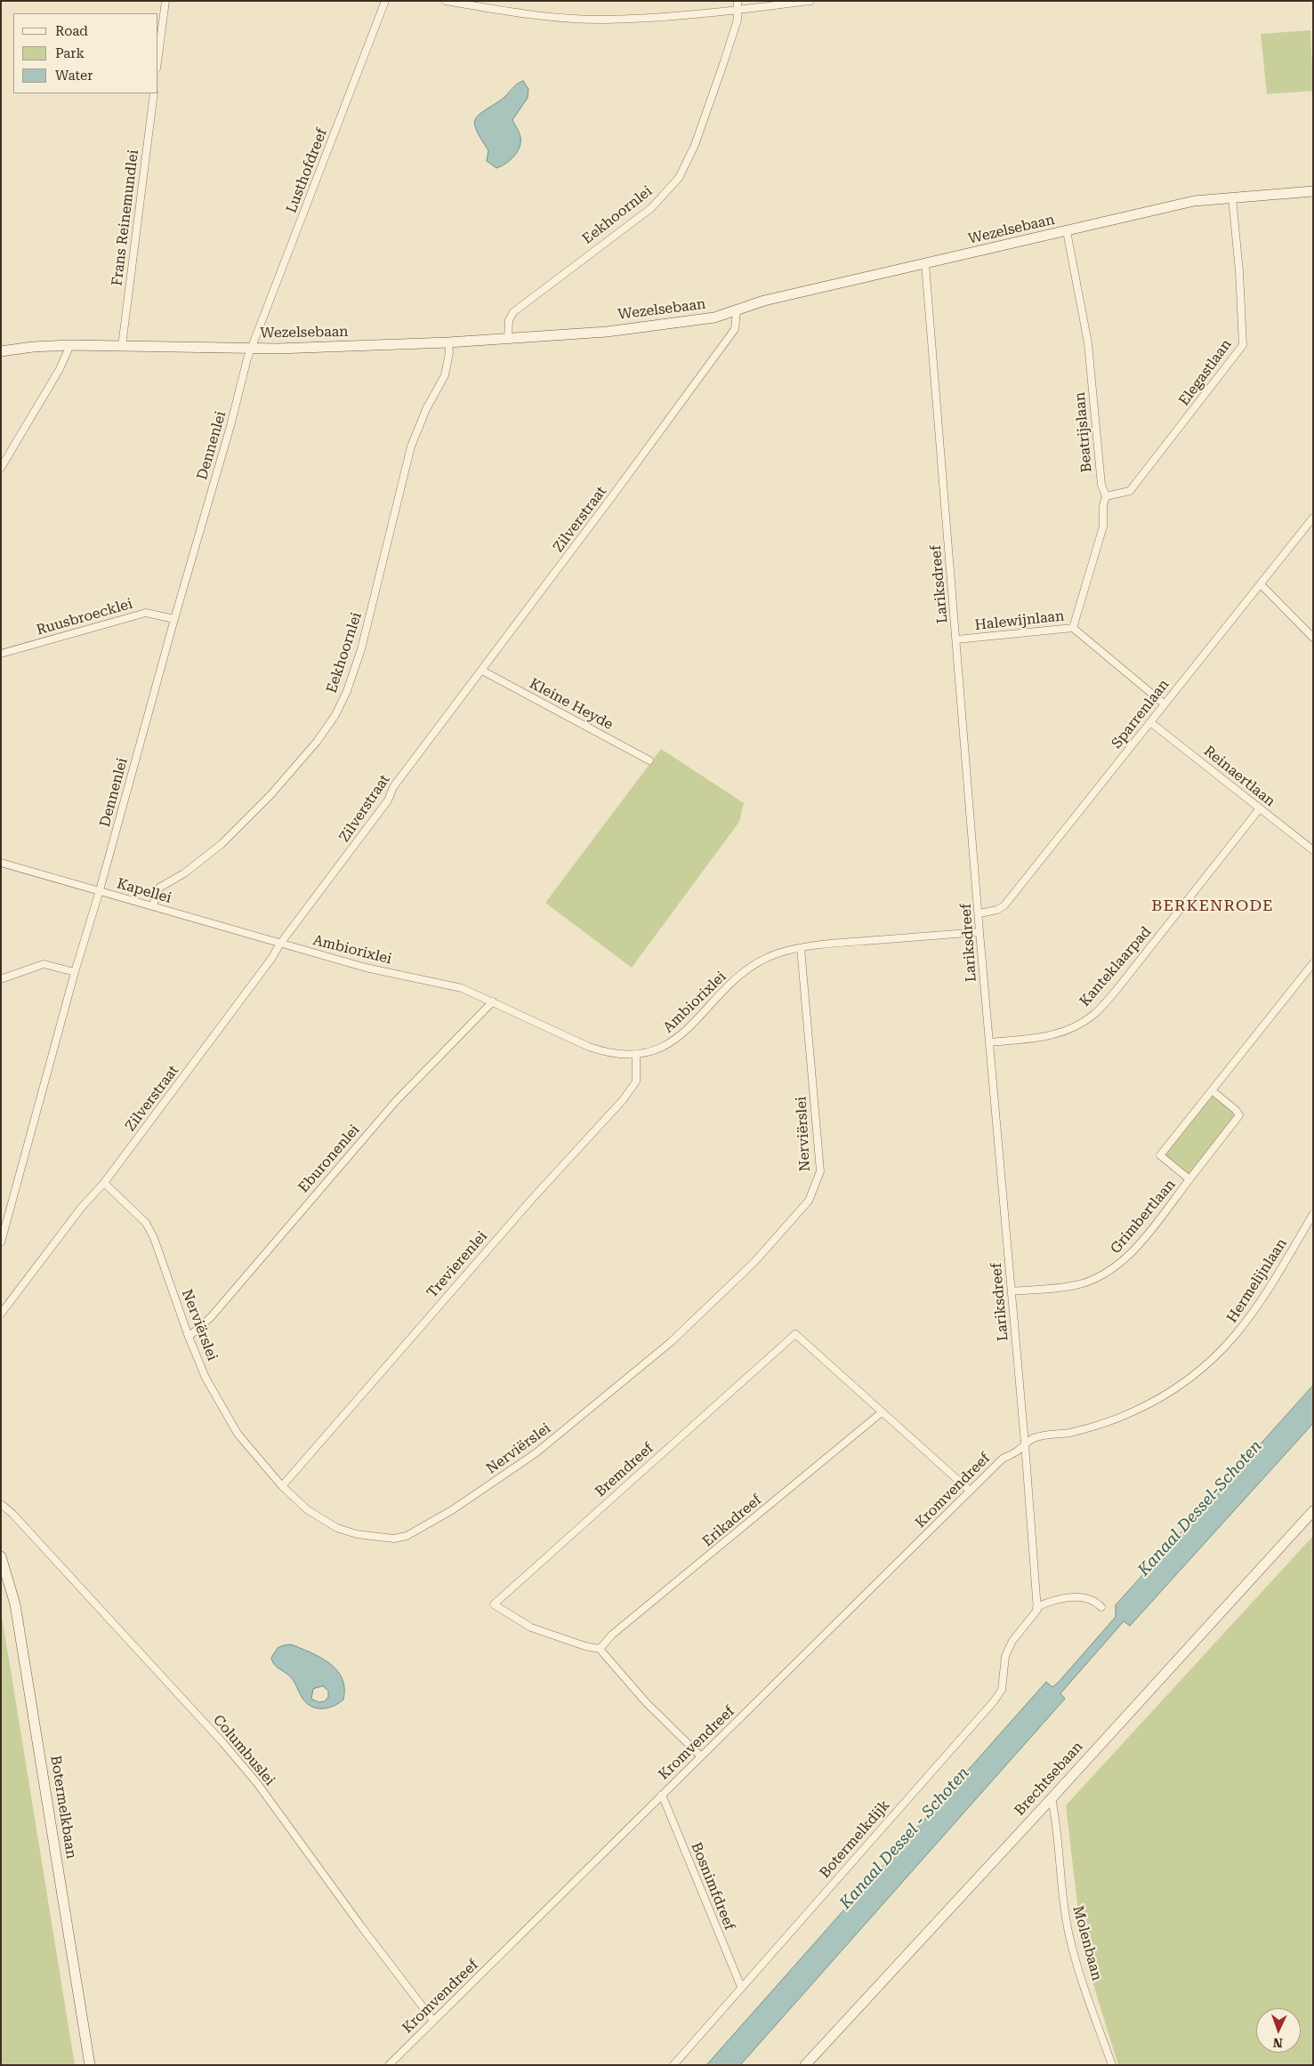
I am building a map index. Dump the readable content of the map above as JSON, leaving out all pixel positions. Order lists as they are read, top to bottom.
{
  "streets": {
    "street": [
      "Lusthofdreef",
      "Eekhoornlei",
      "Frans Reinemundlei",
      "Wezelsebaan",
      "Elegastlaan",
      "Beatrijslaan",
      "Dennenlei",
      "Zilverstraat",
      "Lariksdreef",
      "Ruusbroecklei",
      "Halewijnlaan",
      "Kleine Heyde",
      "Sparrenlaan",
      "Reinaertlaan",
      "Kapellei",
      "Ambiorixlei",
      "Kanteklaarpad",
      "Nerviërslei",
      "Eburonenlei",
      "Grimbertlaan",
      "Trevierenlei",
      "Hermelijnlaan",
      "Bremdreef",
      "Kromvendreef",
      "Erikadreef",
      "Columbuslei",
      "Brechtsebaan",
      "Botermelkbaan",
      "Botermelkdijk",
      "Bosnimfdreef",
      "Molenbaan"
    ]
  },
  "crossings": [
    ["Lusthofdreef", "Wezelsebaan"],
    ["Lusthofdreef", "Dennenlei"],
    ["Eekhoornlei", "Wezelsebaan"],
    ["Eekhoornlei", "Kapellei"],
    ["Frans Reinemundlei", "Wezelsebaan"],
    ["Wezelsebaan", "Elegastlaan"],
    ["Wezelsebaan", "Beatrijslaan"],
    ["Wezelsebaan", "Dennenlei"],
    ["Wezelsebaan", "Zilverstraat"],
    ["Wezelsebaan", "Lariksdreef"],
    ["Elegastlaan", "Beatrijslaan"],
    ["Beatrijslaan", "Halewijnlaan"],
    ["Dennenlei", "Ruusbroecklei"],
    ["Dennenlei", "Kapellei"],
    ["Zilverstraat", "Kleine Heyde"],
    ["Zilverstraat", "Kapellei"],
    ["Zilverstraat", "Ambiorixlei"],
    ["Zilverstraat", "Nerviërslei"],
    ["Lariksdreef", "Halewijnlaan"],
    ["Lariksdreef", "Sparrenlaan"],
    ["Lariksdreef", "Ambiorixlei"],
    ["Lariksdreef", "Kanteklaarpad"],
    ["Lariksdreef", "Grimbertlaan"],
    ["Lariksdreef", "Hermelijnlaan"],
    ["Lariksdreef", "Kromvendreef"],
    ["Lariksdreef", "Botermelkdijk"],
    ["Halewijnlaan", "Sparrenlaan"],
    ["Sparrenlaan", "Reinaertlaan"],
    ["Reinaertlaan", "Kanteklaarpad"],
    ["Kapellei", "Ambiorixlei"],
    ["Ambiorixlei", "Nerviërslei"],
    ["Ambiorixlei", "Eburonenlei"],
    ["Ambiorixlei", "Trevierenlei"],
    ["Nerviërslei", "Eburonenlei"],
    ["Nerviërslei", "Trevierenlei"],
    ["Hermelijnlaan", "Kromvendreef"],
    ["Bremdreef", "Kromvendreef"],
    ["Bremdreef", "Erikadreef"],
    ["Kromvendreef", "Columbuslei"],
    ["Kromvendreef", "Bosnimfdreef"],
    ["Brechtsebaan", "Molenbaan"],
    ["Botermelkdijk", "Bosnimfdreef"]
  ],
  "districts": ["BERKENRODE"],
  "water": ["Kanaal Dessel-Schoten", "Kanaal Dessel - Schoten"],
  "legend": ["Road", "Park", "Water"],
  "north": "bottom"
}
